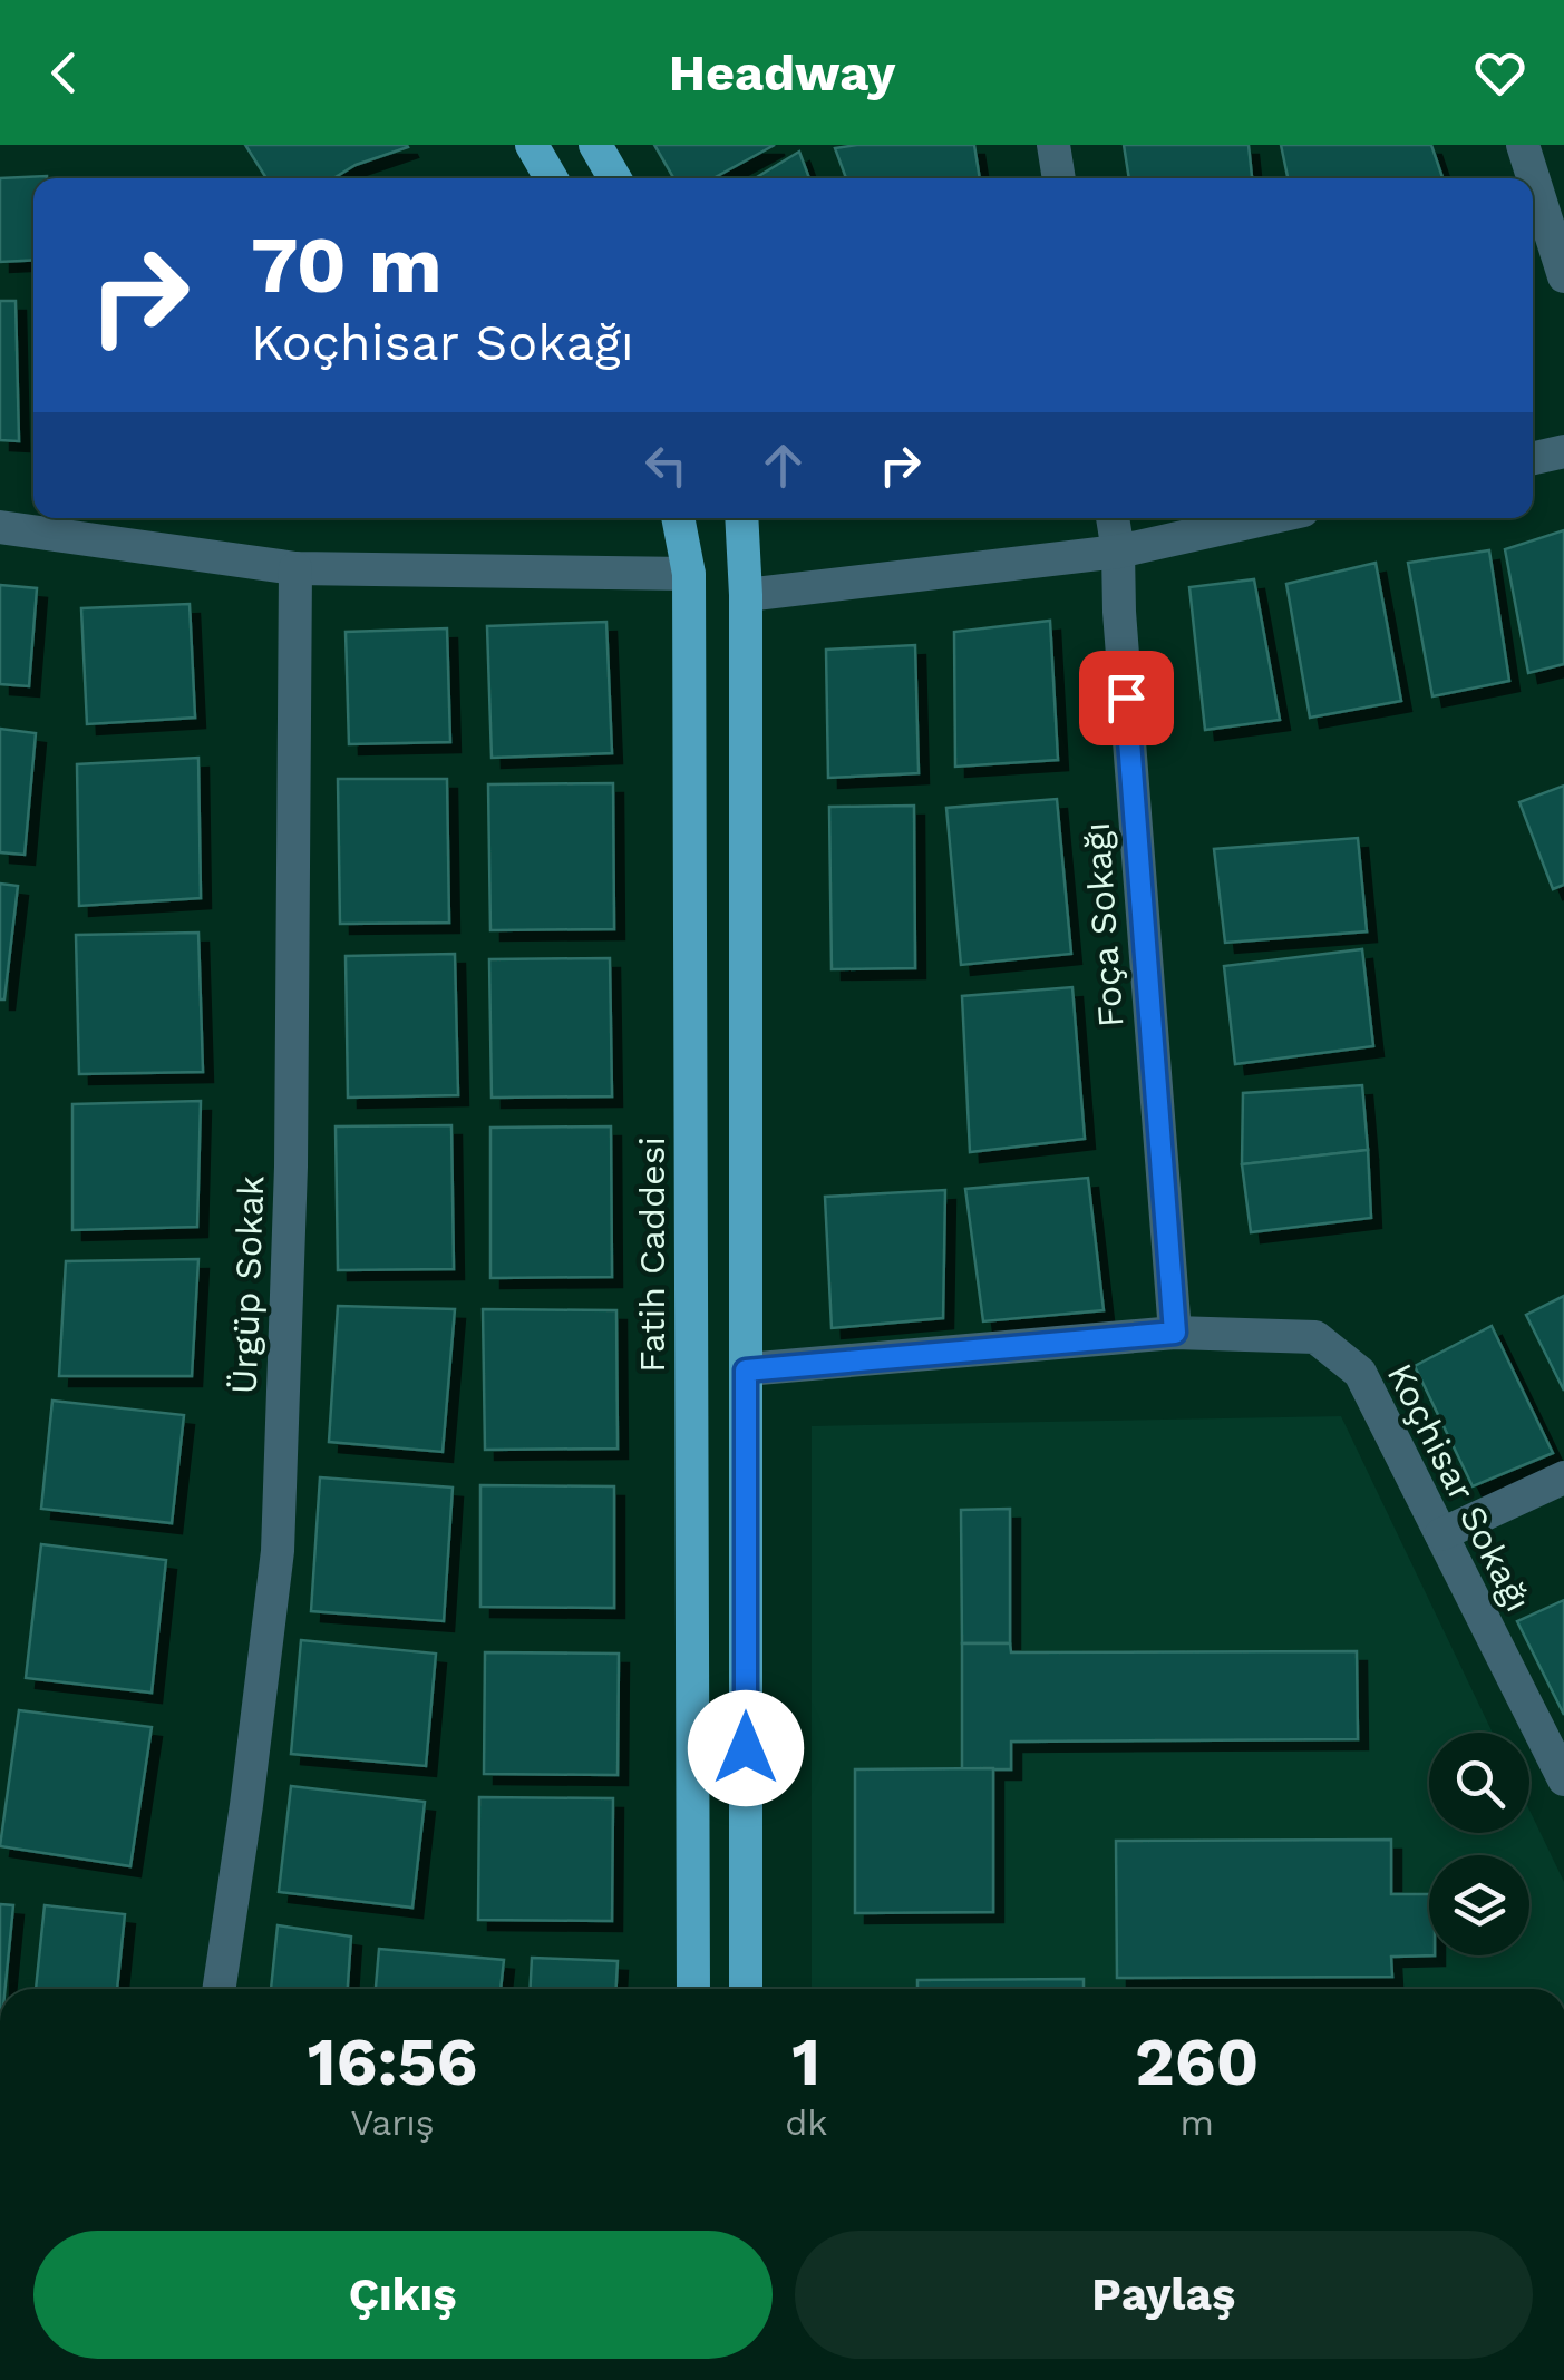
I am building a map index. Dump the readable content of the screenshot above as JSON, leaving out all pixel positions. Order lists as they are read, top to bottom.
{
  "streets": {
    "main road": ["Fatih Caddesi"],
    "street": ["Foça Sokağı", "Ürgüp Sokak", "Koçhisar Sokağı"]
  },
  "crossings": [
    ["Foça Sokağı", "Koçhisar Sokağı"]
  ],
  "page": {
    "header": "Headway",
    "turn": ["70 m", "Koçhisar Sokağı"],
    "eta": [
      "16:56",
      "Varış",
      "1",
      "dk",
      "260",
      "m"
    ],
    "buttons": ["Çıkış", "Paylaş"]
  }
}
